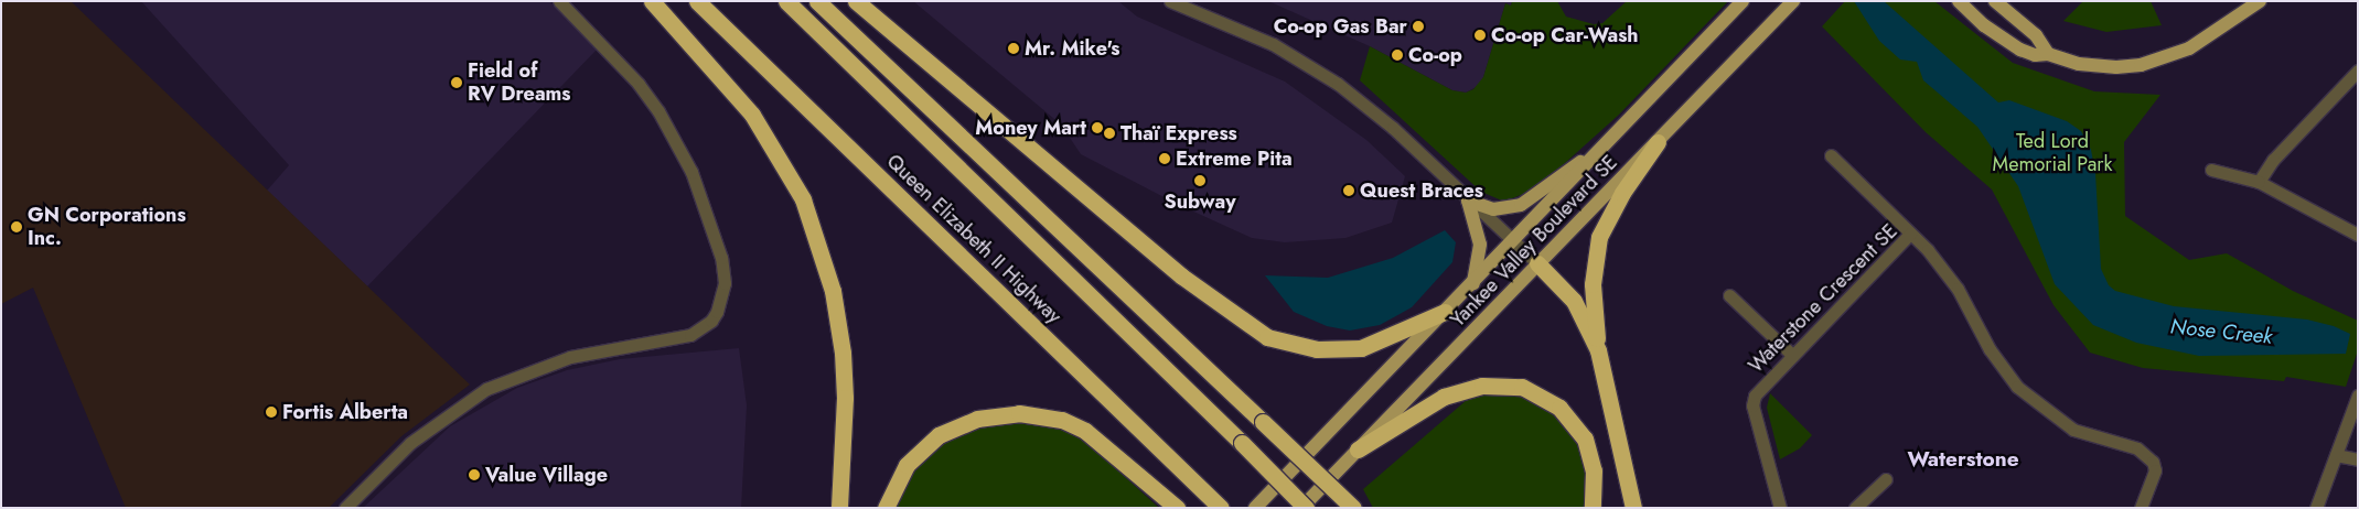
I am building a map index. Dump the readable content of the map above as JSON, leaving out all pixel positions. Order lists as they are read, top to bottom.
{
  "streets": {
    "highway": ["Queen Elizabeth II Highway"],
    "main road": ["Yankee Valley Boulevard SE"],
    "street": ["Waterstone Crescent SE"]
  },
  "districts": ["Waterstone"],
  "water": ["Nose Creek"],
  "parks": ["Ted Lord Memorial Park"],
  "places": [
    "Co-op Gas Bar",
    "Co-op Car-Wash",
    "Mr. Mike's",
    "Co-op",
    "Field of RV Dreams",
    "Money Mart",
    "Thaï Express",
    "Extreme Pita",
    "Subway",
    "Quest Braces",
    "GN Corporations Inc.",
    "Fortis Alberta",
    "Value Village"
  ]
}
